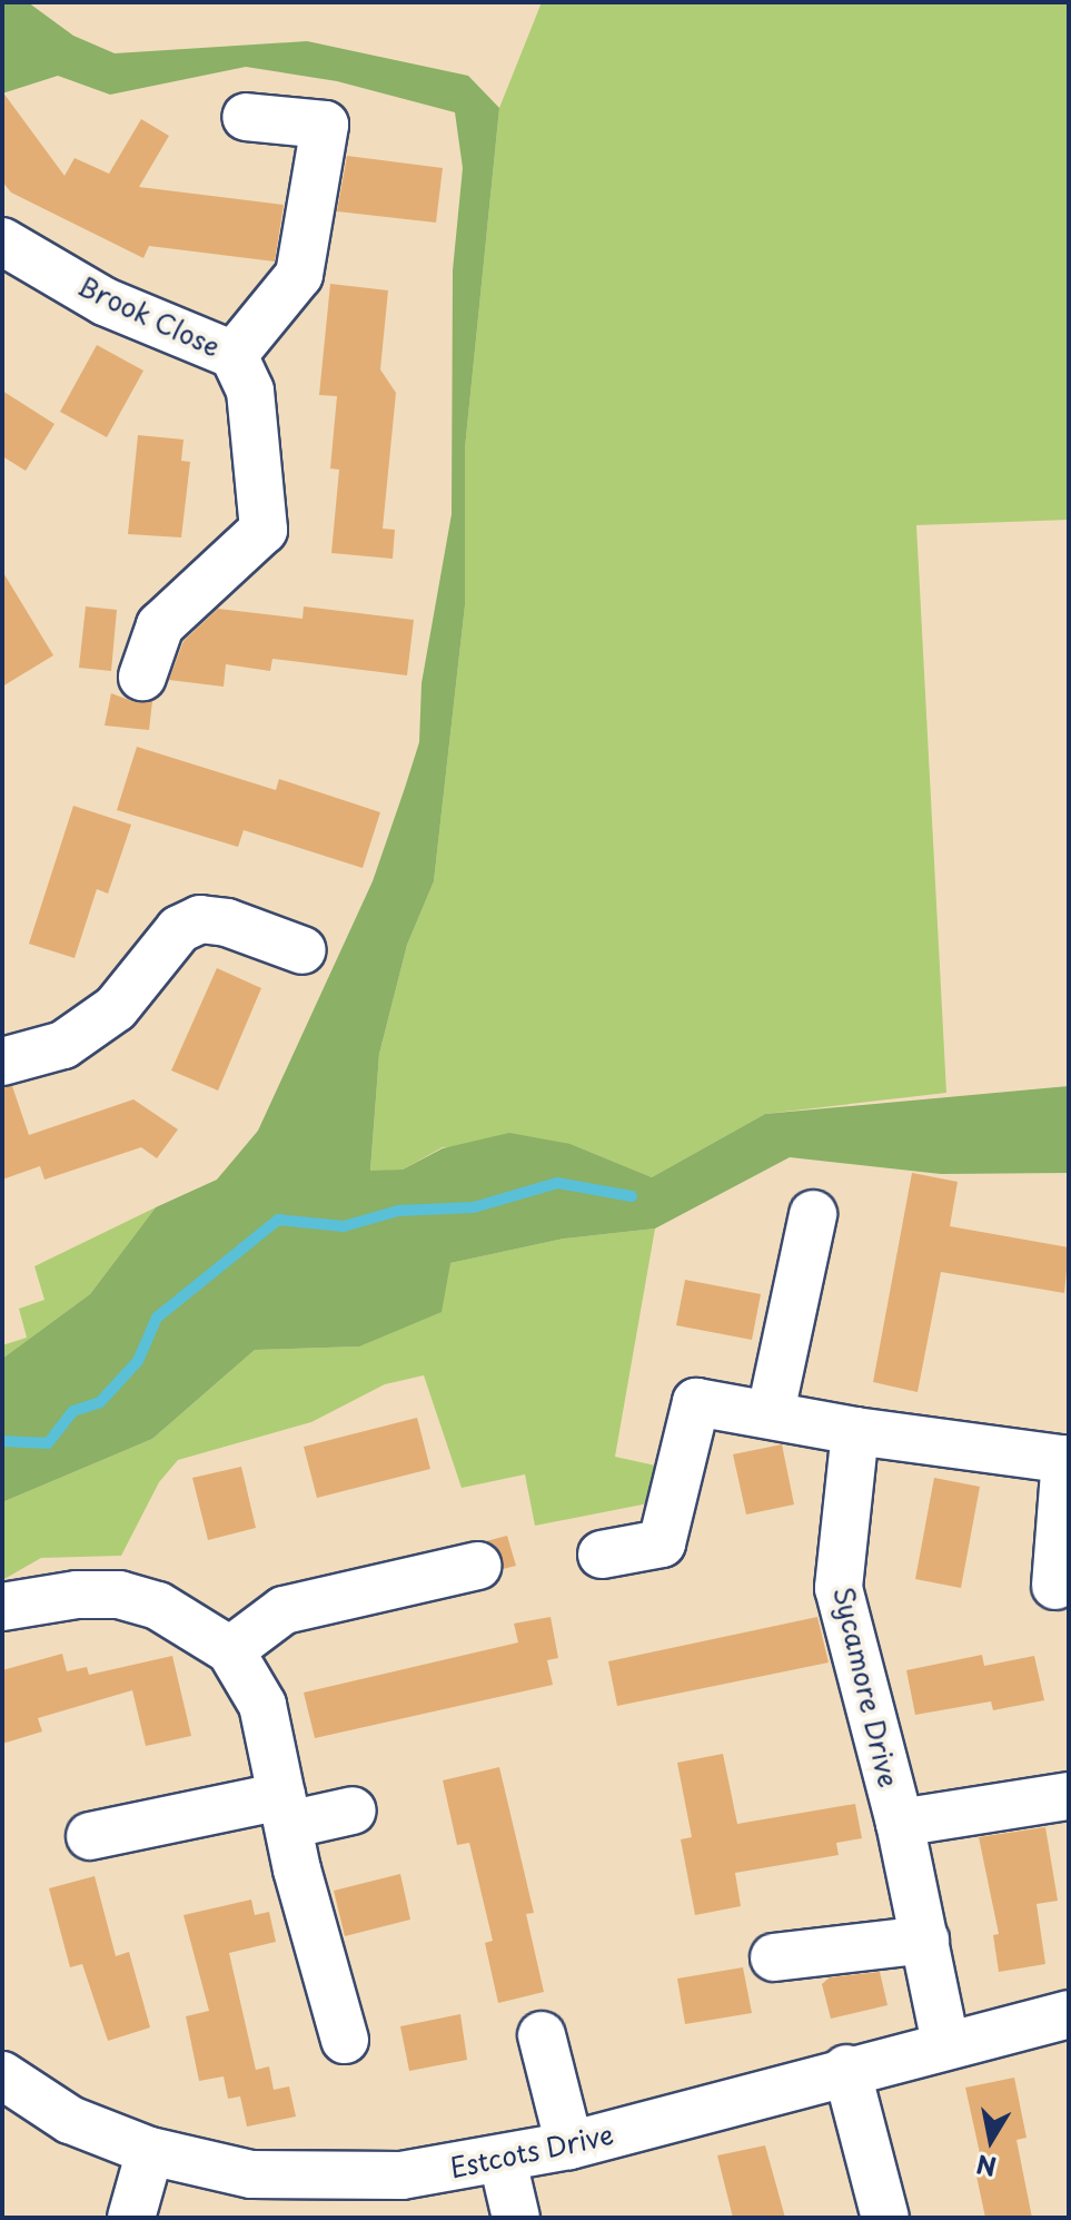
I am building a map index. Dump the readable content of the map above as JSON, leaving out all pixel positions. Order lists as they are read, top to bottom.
{
  "streets": {
    "street": ["Brook Close", "Sycamore Drive", "Estcots Drive"]
  },
  "crossings": [
    ["Sycamore Drive", "Estcots Drive"]
  ],
  "north": "bottom"
}
